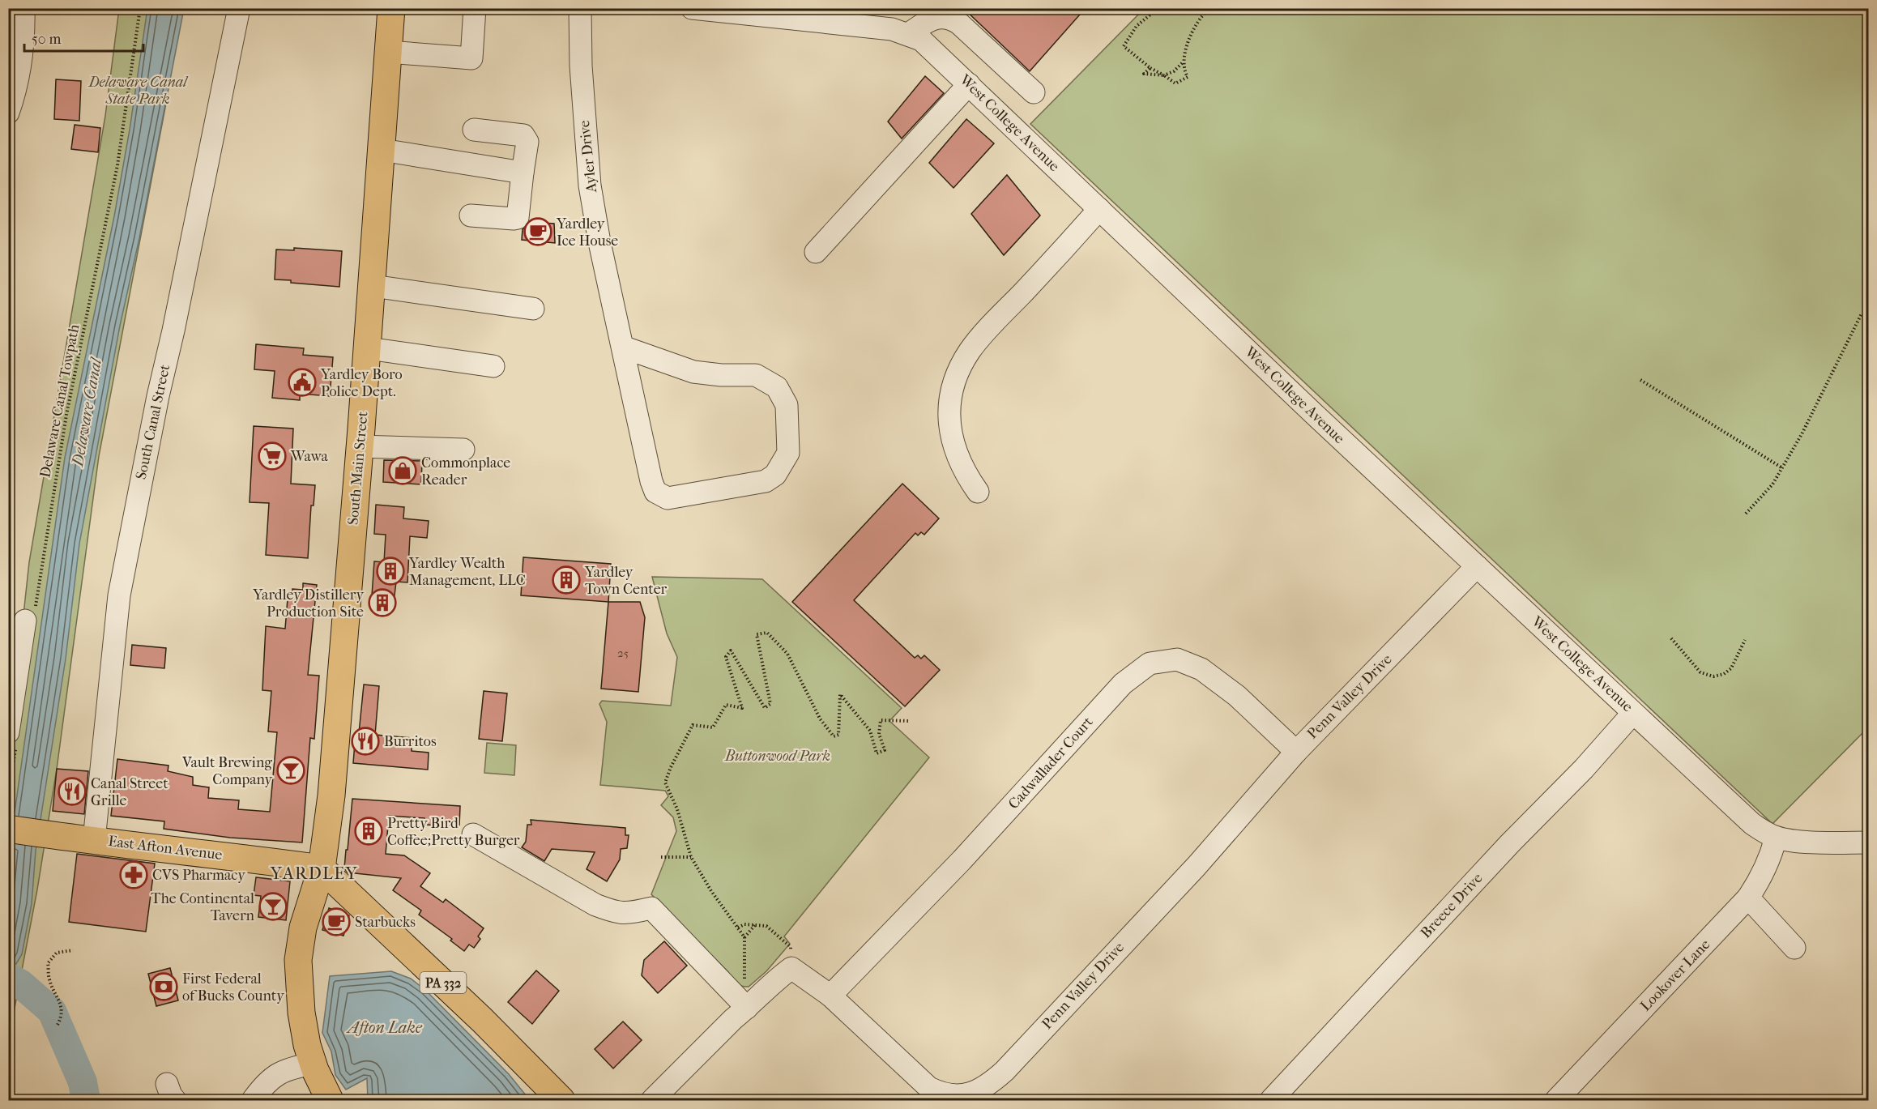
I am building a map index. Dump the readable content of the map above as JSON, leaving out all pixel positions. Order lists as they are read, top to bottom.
{
  "streets": {
    "main road": ["South Main Street", "East Afton Avenue", "PA 332"],
    "street": [
      "West College Avenue",
      "Ayler Drive",
      "South Canal Street",
      "Penn Valley Drive",
      "Cadwallader Court",
      "Breece Drive",
      "Lookover Lane"
    ],
    "path": ["Delaware Canal Towpath"]
  },
  "crossings": [
    ["West College Avenue", "Penn Valley Drive"],
    ["West College Avenue", "Breece Drive"],
    ["West College Avenue", "Lookover Lane"],
    ["South Canal Street", "East Afton Avenue"],
    ["South Main Street", "East Afton Avenue"],
    ["South Main Street", "PA 332"],
    ["Penn Valley Drive", "Cadwallader Court"],
    ["East Afton Avenue", "PA 332"]
  ],
  "districts": ["YARDLEY"],
  "water": ["Delaware Canal", "Afton Lake"],
  "parks": ["Delaware Canal State Park", "Buttonwood Park"],
  "places": {
    "cafe": ["Yardley Ice House", "Starbucks"],
    "public building": ["Yardley Boro Police Dept."],
    "supermarket": ["Wawa"],
    "shop": ["Commonplace Reader"],
    "building": [
      "Yardley Wealth Management, LLC",
      "Yardley Town Center",
      "Yardley Distillery Production Site",
      "Pretty Bird Coffee;Pretty Burger"
    ],
    "restaurant": ["Burritos", "Canal Street Grille"],
    "bar": ["Vault Brewing Company", "The Continental Tavern"],
    "pharmacy": ["CVS Pharmacy"],
    "bank": ["First Federal of Bucks County"]
  },
  "house_numbers": ["25"],
  "scale_bar": "50 m"
}
